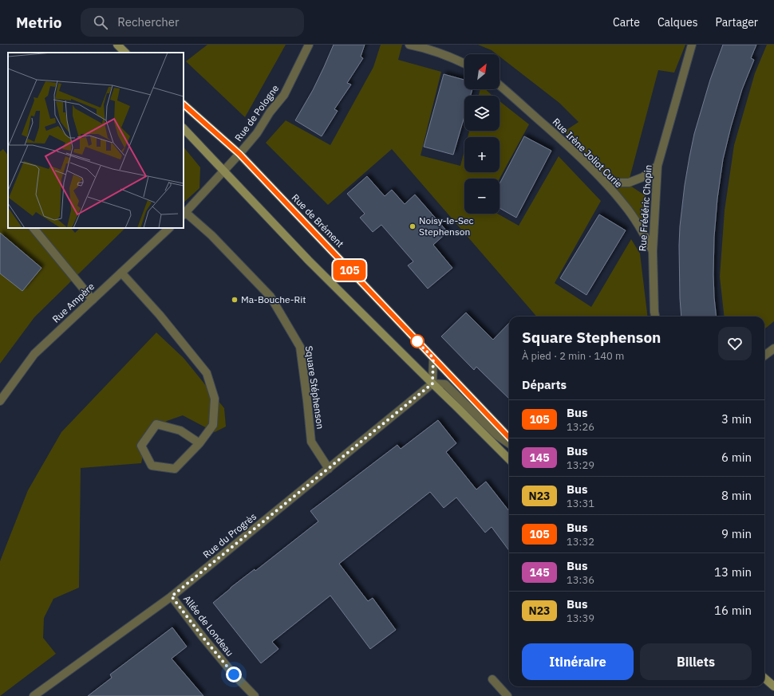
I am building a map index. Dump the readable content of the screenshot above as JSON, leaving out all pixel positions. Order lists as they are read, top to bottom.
{
  "streets": {
    "main road": ["Rue de Brément"],
    "street": [
      "Rue de Pologne",
      "Rue Irène Joliot Curie",
      "Rue Frédéric Chopin",
      "Rue Ampère",
      "Square Stéphenson",
      "Rue du Progrès",
      "Allée de Londeau"
    ]
  },
  "crossings": [
    ["Rue de Pologne", "Rue de Brément"],
    ["Rue de Pologne", "Square Stéphenson"],
    ["Rue Irène Joliot Curie", "Rue Frédéric Chopin"],
    ["Square Stéphenson", "Rue du Progrès"],
    ["Rue du Progrès", "Allée de Londeau"]
  ],
  "places": ["Noisy-le-Sec Stephenson", "Ma-Bouche-Rit"],
  "lines": ["bus line 105"],
  "north": "top right",
  "page": {
    "header": "Metrio",
    "search": "Rechercher",
    "nav": ["Carte", "Calques", "Partager"],
    "on_map": "105",
    "map_buttons": ["+", "−"],
    "heading": [
      ["Square Stephenson", "À pied · 2 min · 140 m"],
      "Départs"
    ],
    "list": [
      {
        "mark": "105",
        "name": "Bus",
        "note": "13:26",
        "value": "3 min"
      },
      {
        "mark": "145",
        "name": "Bus",
        "note": "13:29",
        "value": "6 min"
      },
      {
        "mark": "N23",
        "name": "Bus",
        "note": "13:31",
        "value": "8 min"
      },
      {
        "mark": "105",
        "name": "Bus",
        "note": "13:32",
        "value": "9 min"
      },
      {
        "mark": "145",
        "name": "Bus",
        "note": "13:36",
        "value": "13 min"
      },
      {
        "mark": "N23",
        "name": "Bus",
        "note": "13:39",
        "value": "16 min"
      }
    ],
    "buttons": ["Itinéraire", "Billets"]
  }
}
